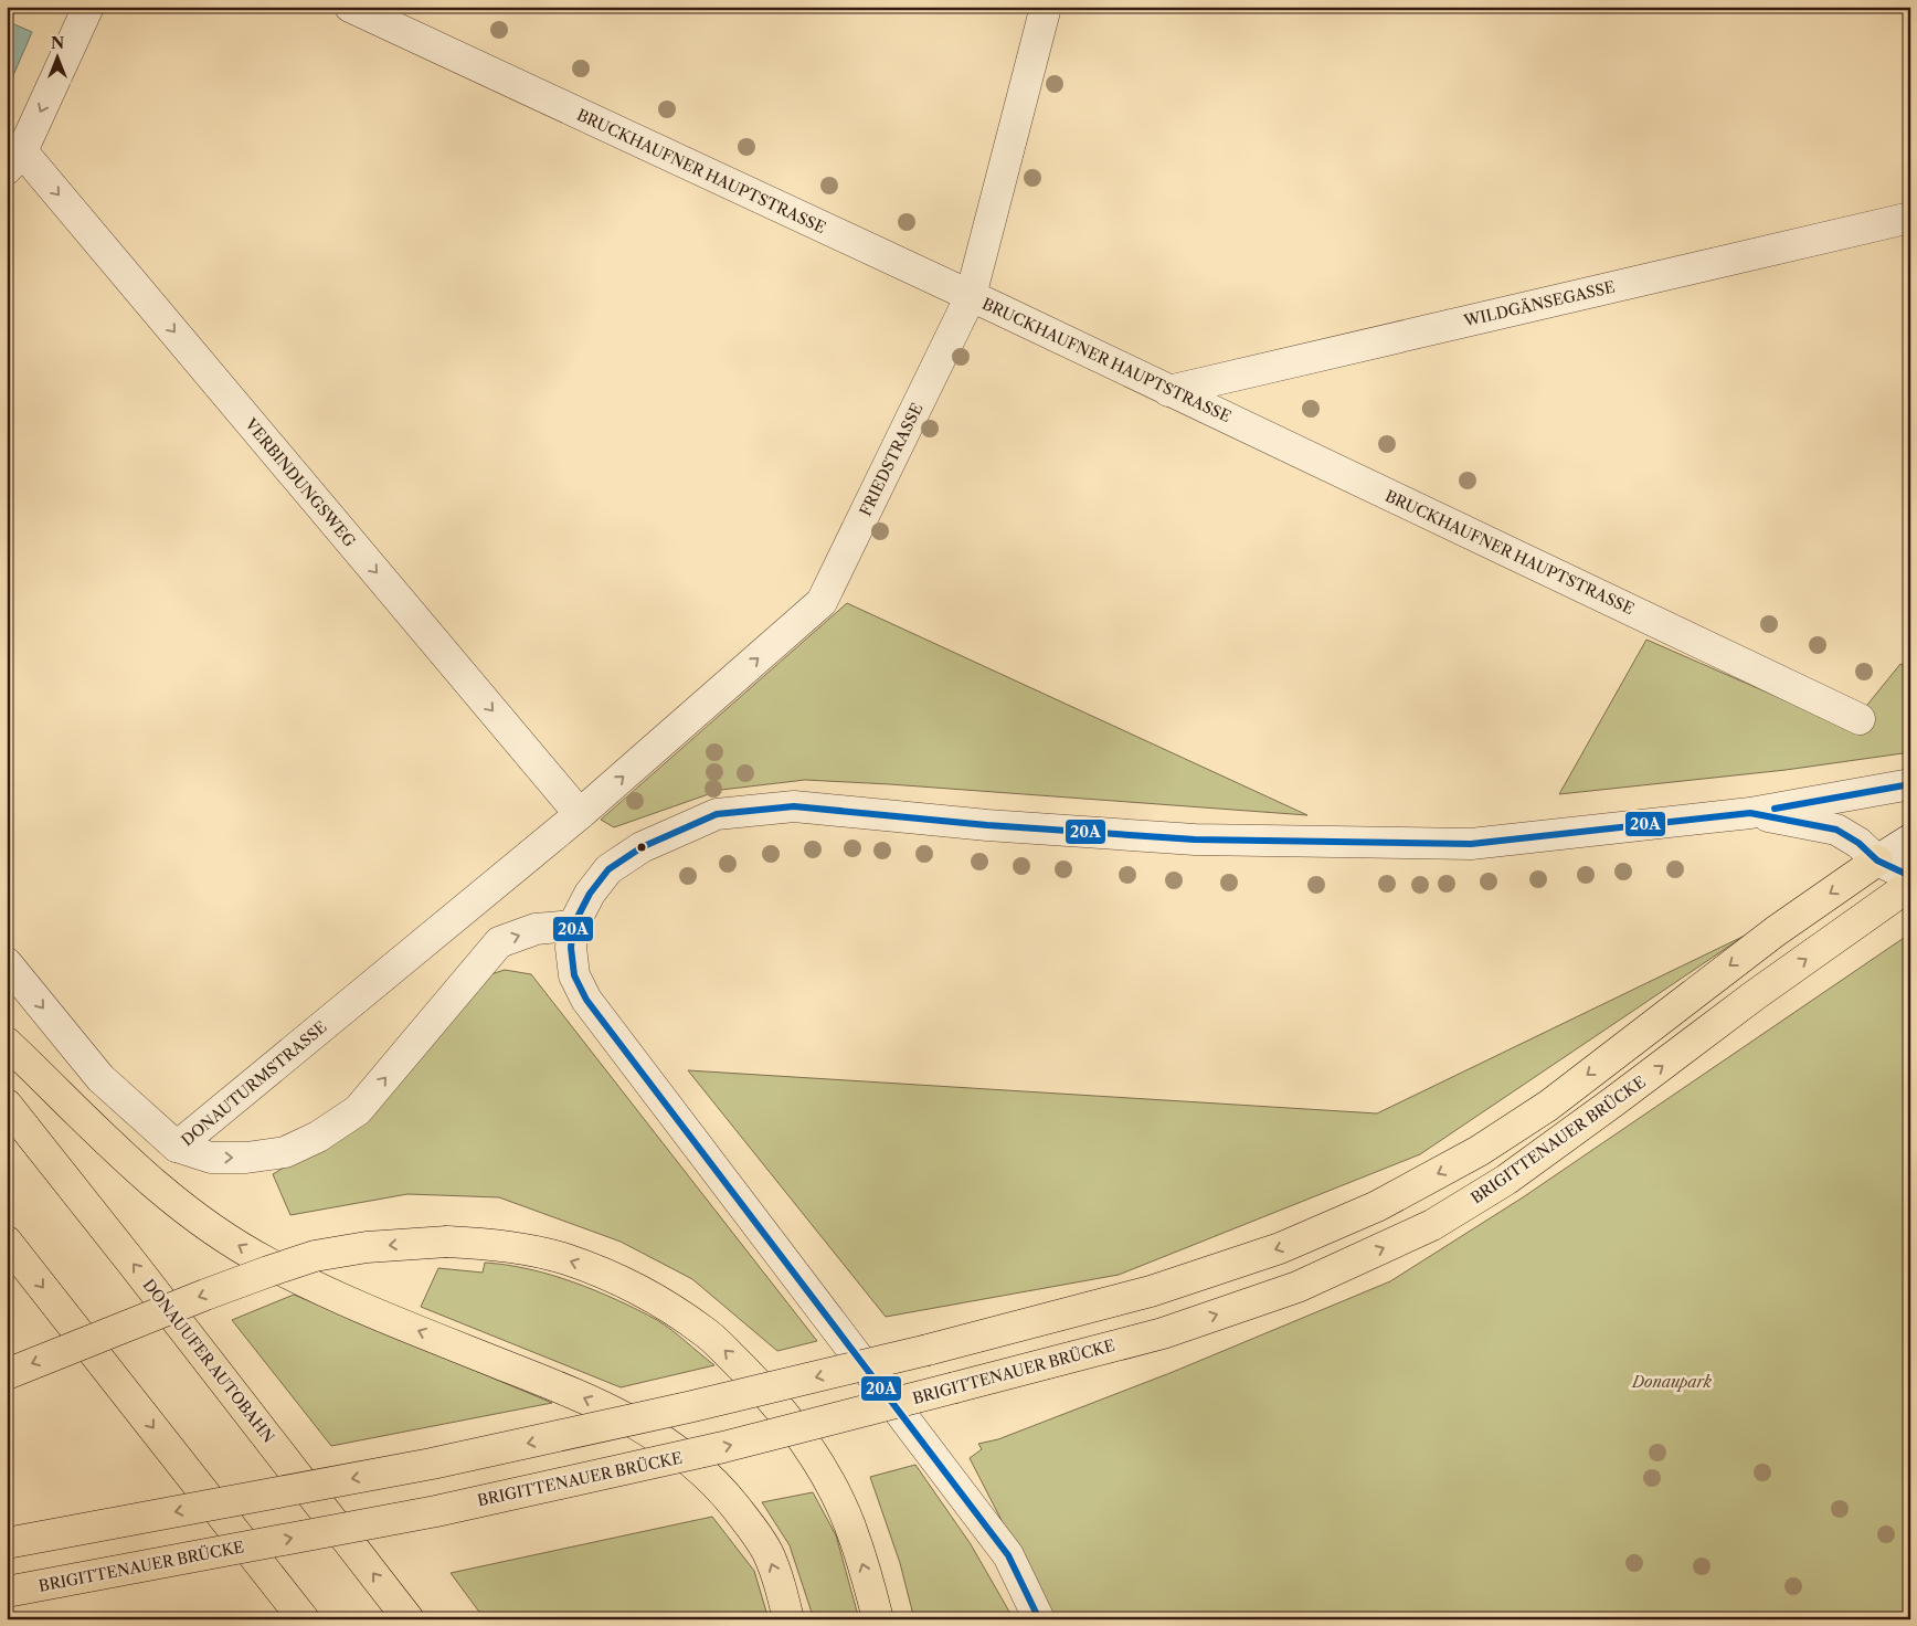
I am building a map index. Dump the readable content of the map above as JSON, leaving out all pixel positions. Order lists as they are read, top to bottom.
{
  "streets": {
    "highway": ["BRIGITTENAUER BRÜCKE", "DONAUUFER AUTOBAHN"],
    "street": [
      "BRUCKHAUFNER HAUPTSTRASSE",
      "WILDGÄNSEGASSE",
      "FRIEDSTRASSE",
      "VERBINDUNGSWEG",
      "DONAUTURMSTRASSE"
    ]
  },
  "crossings": [
    ["BRUCKHAUFNER HAUPTSTRASSE", "WILDGÄNSEGASSE"],
    ["BRUCKHAUFNER HAUPTSTRASSE", "FRIEDSTRASSE"],
    ["FRIEDSTRASSE", "VERBINDUNGSWEG"],
    ["FRIEDSTRASSE", "DONAUTURMSTRASSE"],
    ["VERBINDUNGSWEG", "DONAUTURMSTRASSE"]
  ],
  "one_way": ["FRIEDSTRASSE", "VERBINDUNGSWEG"],
  "parks": ["Donaupark"],
  "lines": ["transit line 20A"],
  "north": "top"
}
